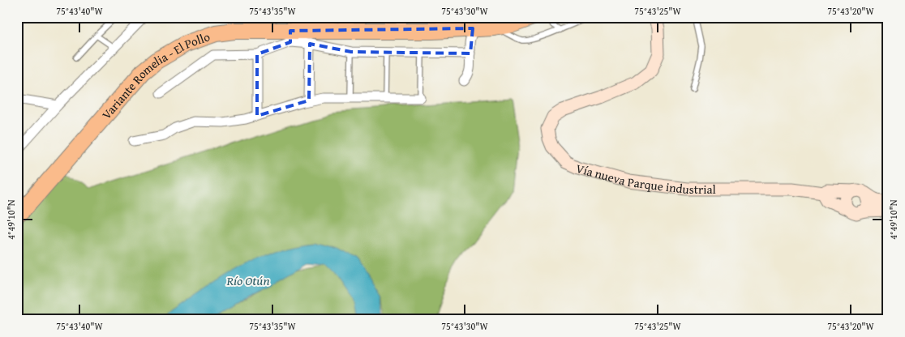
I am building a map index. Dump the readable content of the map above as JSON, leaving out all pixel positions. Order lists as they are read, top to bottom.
{
  "streets": {
    "highway": ["Variante Romelia - El Pollo"],
    "main road": ["Vía nueva Parque industrial"]
  },
  "water": ["Río Otún"],
  "coordinates": [
    "75°43'40\"W",
    "75°43'35\"W",
    "75°43'30\"W",
    "75°43'25\"W",
    "75°43'20\"W",
    "4°49'10\"N"
  ]
}
